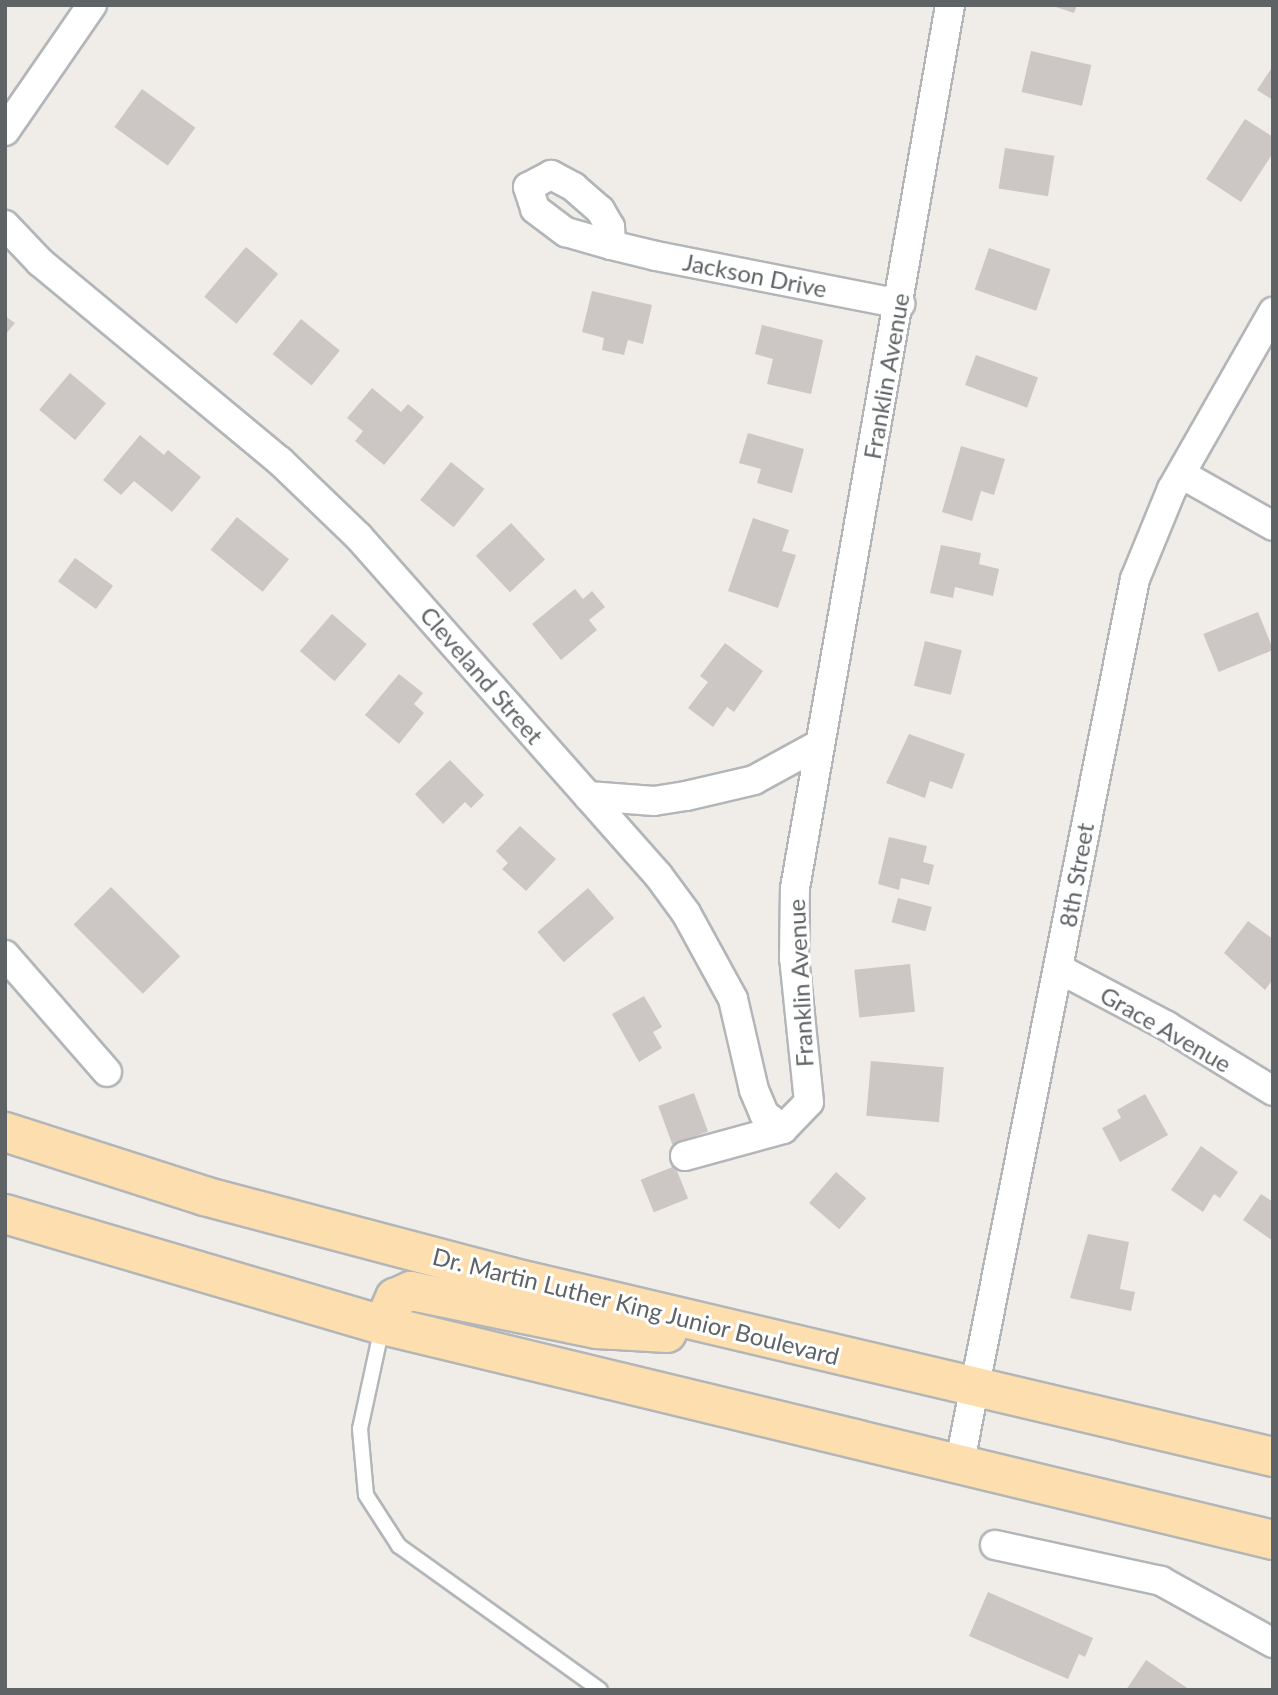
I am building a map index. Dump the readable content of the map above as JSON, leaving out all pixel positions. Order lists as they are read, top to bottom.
{
  "streets": {
    "main road": ["Dr. Martin Luther King Junior Boulevard"],
    "street": [
      "Jackson Drive",
      "Franklin Avenue",
      "Cleveland Street",
      "8th Street",
      "Grace Avenue"
    ]
  },
  "crossings": [
    ["Jackson Drive", "Franklin Avenue"],
    ["Franklin Avenue", "Cleveland Street"],
    ["8th Street", "Grace Avenue"],
    ["8th Street", "Dr. Martin Luther King Junior Boulevard"]
  ]
}
